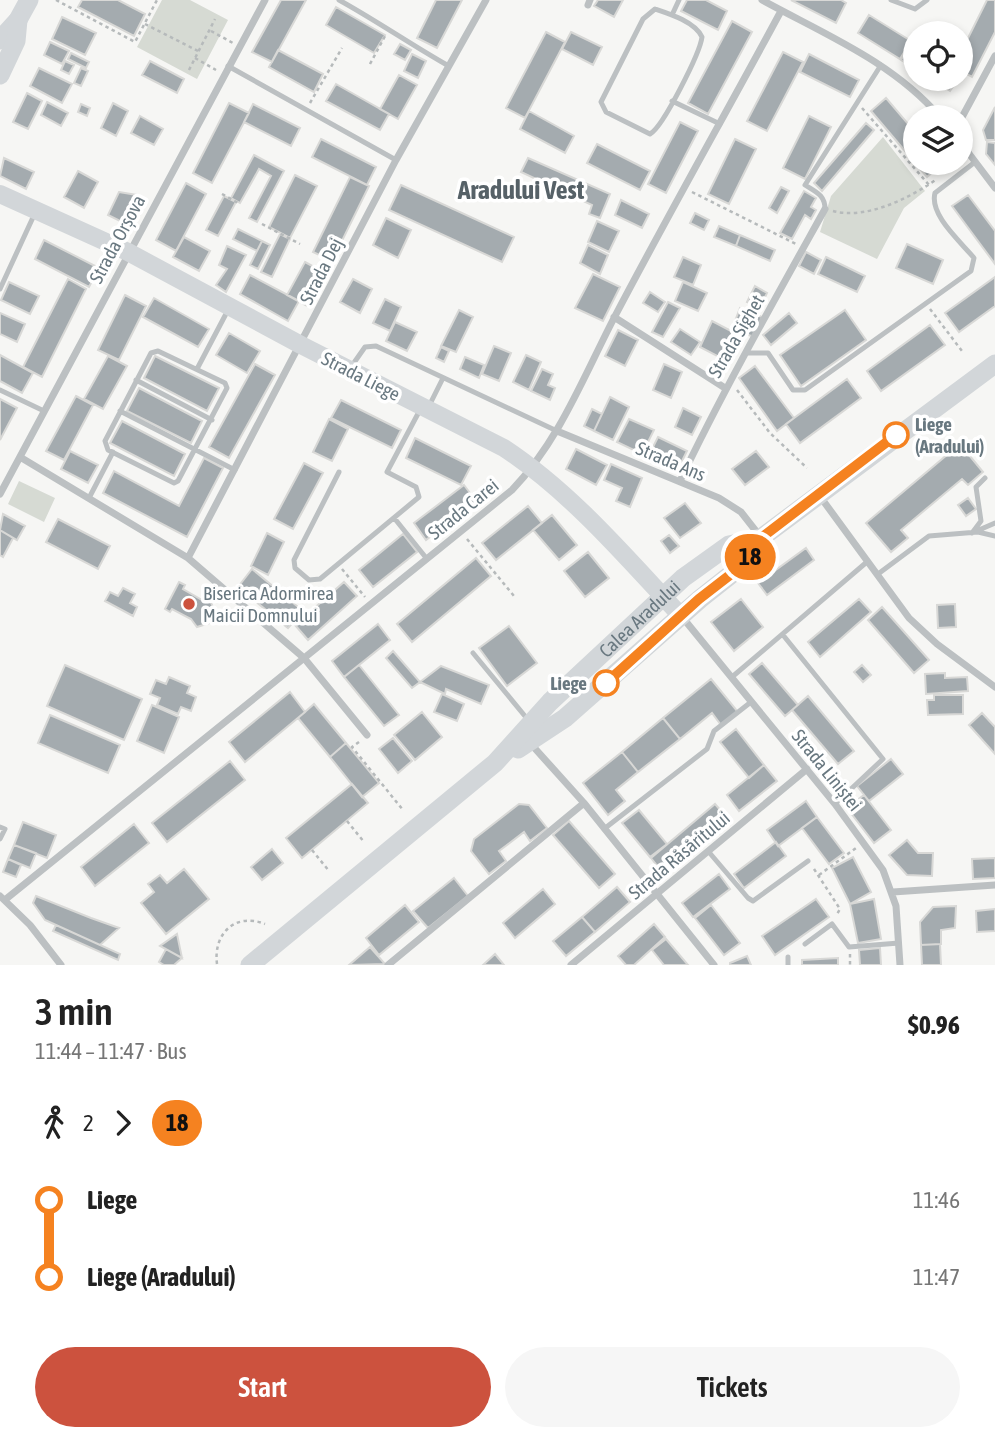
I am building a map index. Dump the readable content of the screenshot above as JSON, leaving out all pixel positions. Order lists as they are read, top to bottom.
{
  "streets": {
    "main road": ["Calea Aradului"],
    "street": [
      "Strada Orșova",
      "Strada Dej",
      "Strada Sighet",
      "Strada Liege",
      "Strada Ans",
      "Strada Carei",
      "Strada Liniștei",
      "Strada Răsăritului"
    ]
  },
  "crossings": [
    ["Strada Orșova", "Strada Liege"],
    ["Strada Dej", "Strada Liege"],
    ["Strada Sighet", "Strada Ans"],
    ["Strada Liege", "Strada Carei"],
    ["Strada Liege", "Calea Aradului"],
    ["Strada Liege", "Strada Liniștei"],
    ["Strada Ans", "Strada Carei"],
    ["Strada Ans", "Calea Aradului"],
    ["Calea Aradului", "Strada Liniștei"],
    ["Strada Liniștei", "Strada Răsăritului"]
  ],
  "districts": ["Aradului Vest"],
  "places": ["Liege (Aradului)", "Biserica Adormirea Maicii Domnului", "Liege"],
  "lines": ["bus line 18"],
  "page": {
    "on_map": "18",
    "heading": ["3 min", "11:44 – 11:47 · Bus", "$0.96"],
    "legs": ["2", "18"],
    "list": [
      {
        "name": "Liege",
        "value": "11:46"
      },
      {
        "name": "Liege (Aradului)",
        "value": "11:47"
      }
    ],
    "buttons": ["Start", "Tickets"]
  }
}
